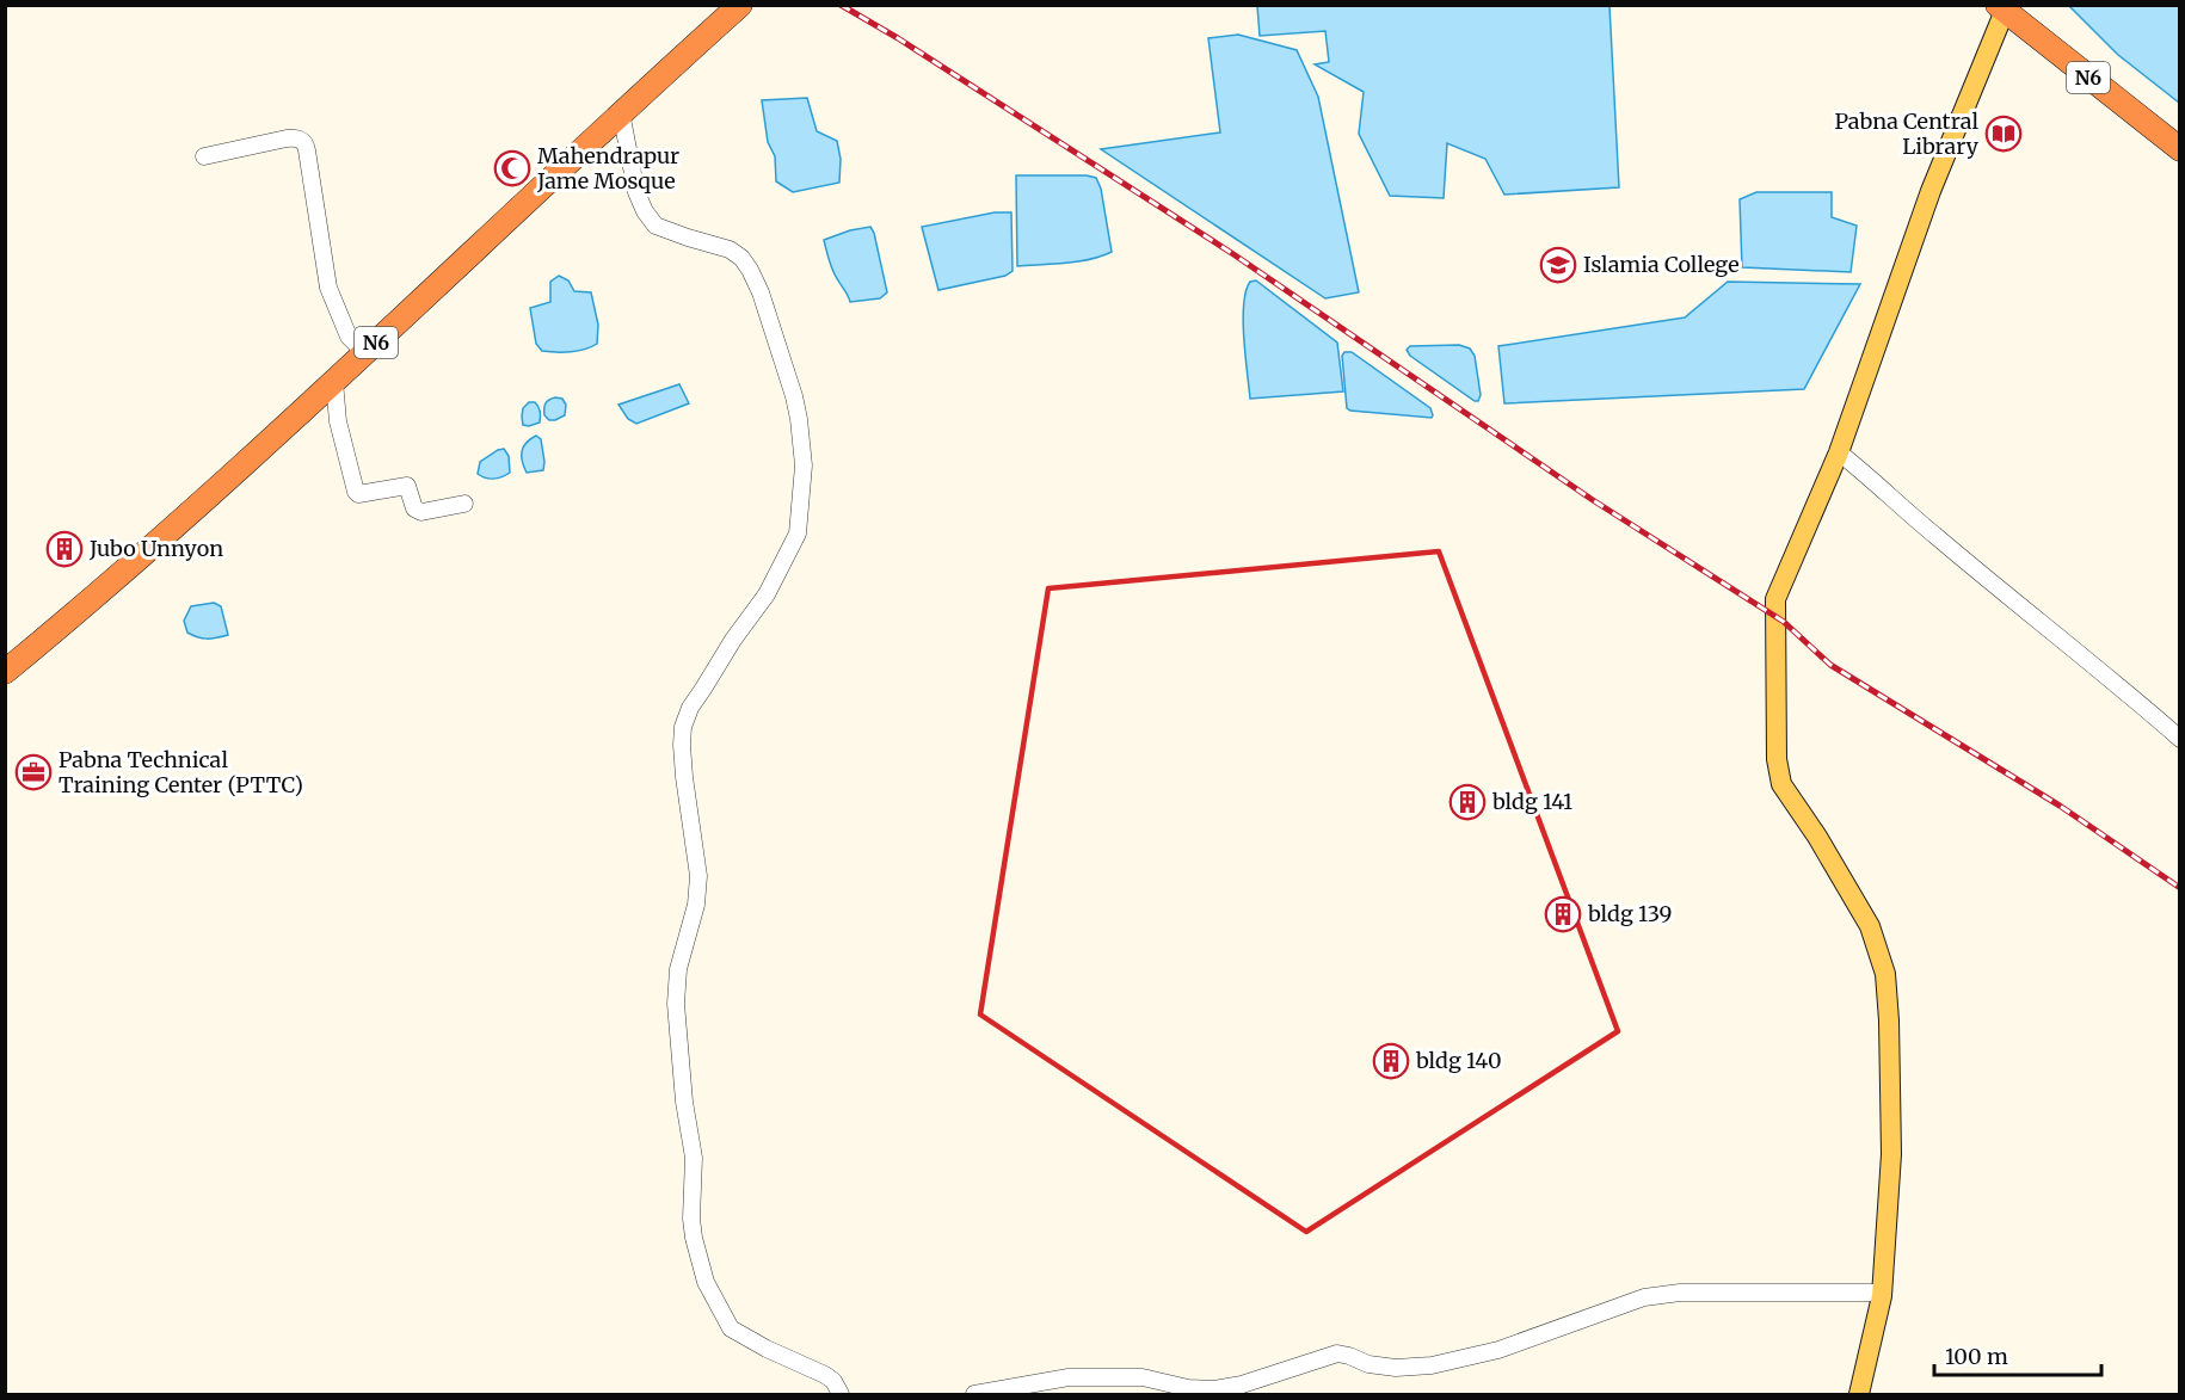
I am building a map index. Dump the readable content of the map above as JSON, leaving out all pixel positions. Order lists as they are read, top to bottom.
{
  "streets": {
    "highway": ["N6"]
  },
  "places": {
    "library": ["Pabna Central Library"],
    "mosque": ["Mahendrapur Jame Mosque"],
    "school or university": ["Islamia College"],
    "building": [
      "Jubo Unnyon",
      "bldg 141",
      "bldg 139",
      "bldg 140"
    ],
    "office": ["Pabna Technical Training Center (PTTC)"]
  },
  "scale_bar": "100 m"
}
